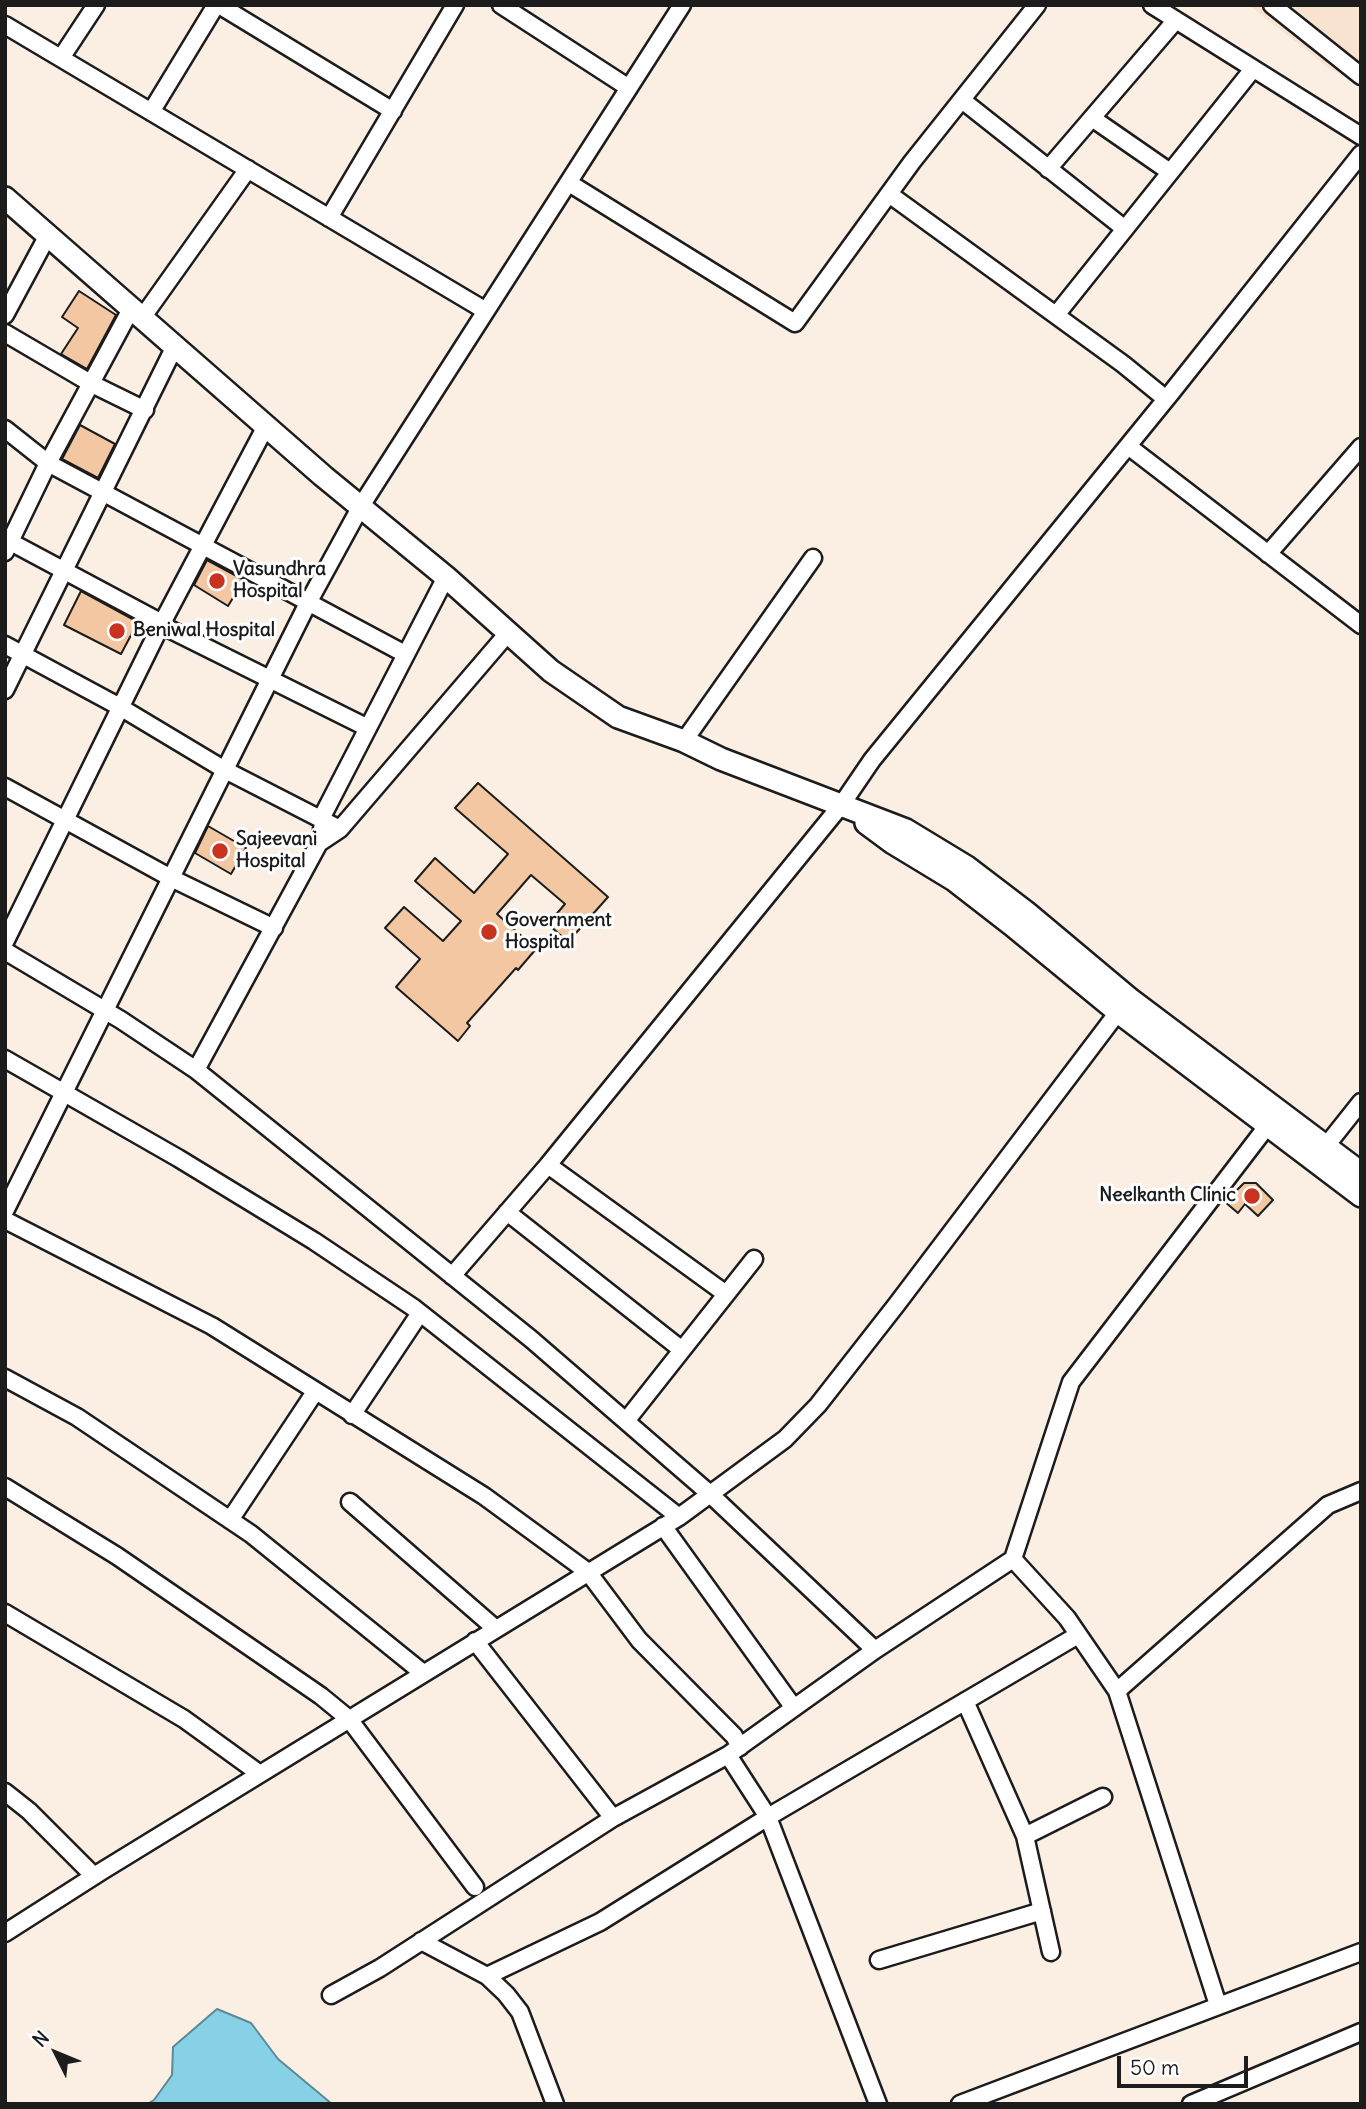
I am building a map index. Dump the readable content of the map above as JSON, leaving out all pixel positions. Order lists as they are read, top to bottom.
{
  "places": [
    "Vasundhra Hospital",
    "Beniwal Hospital",
    "Sajeevani Hospital",
    "Government Hospital",
    "Neelkanth Clinic"
  ],
  "scale_bar": "50 m",
  "north": "top left"
}
